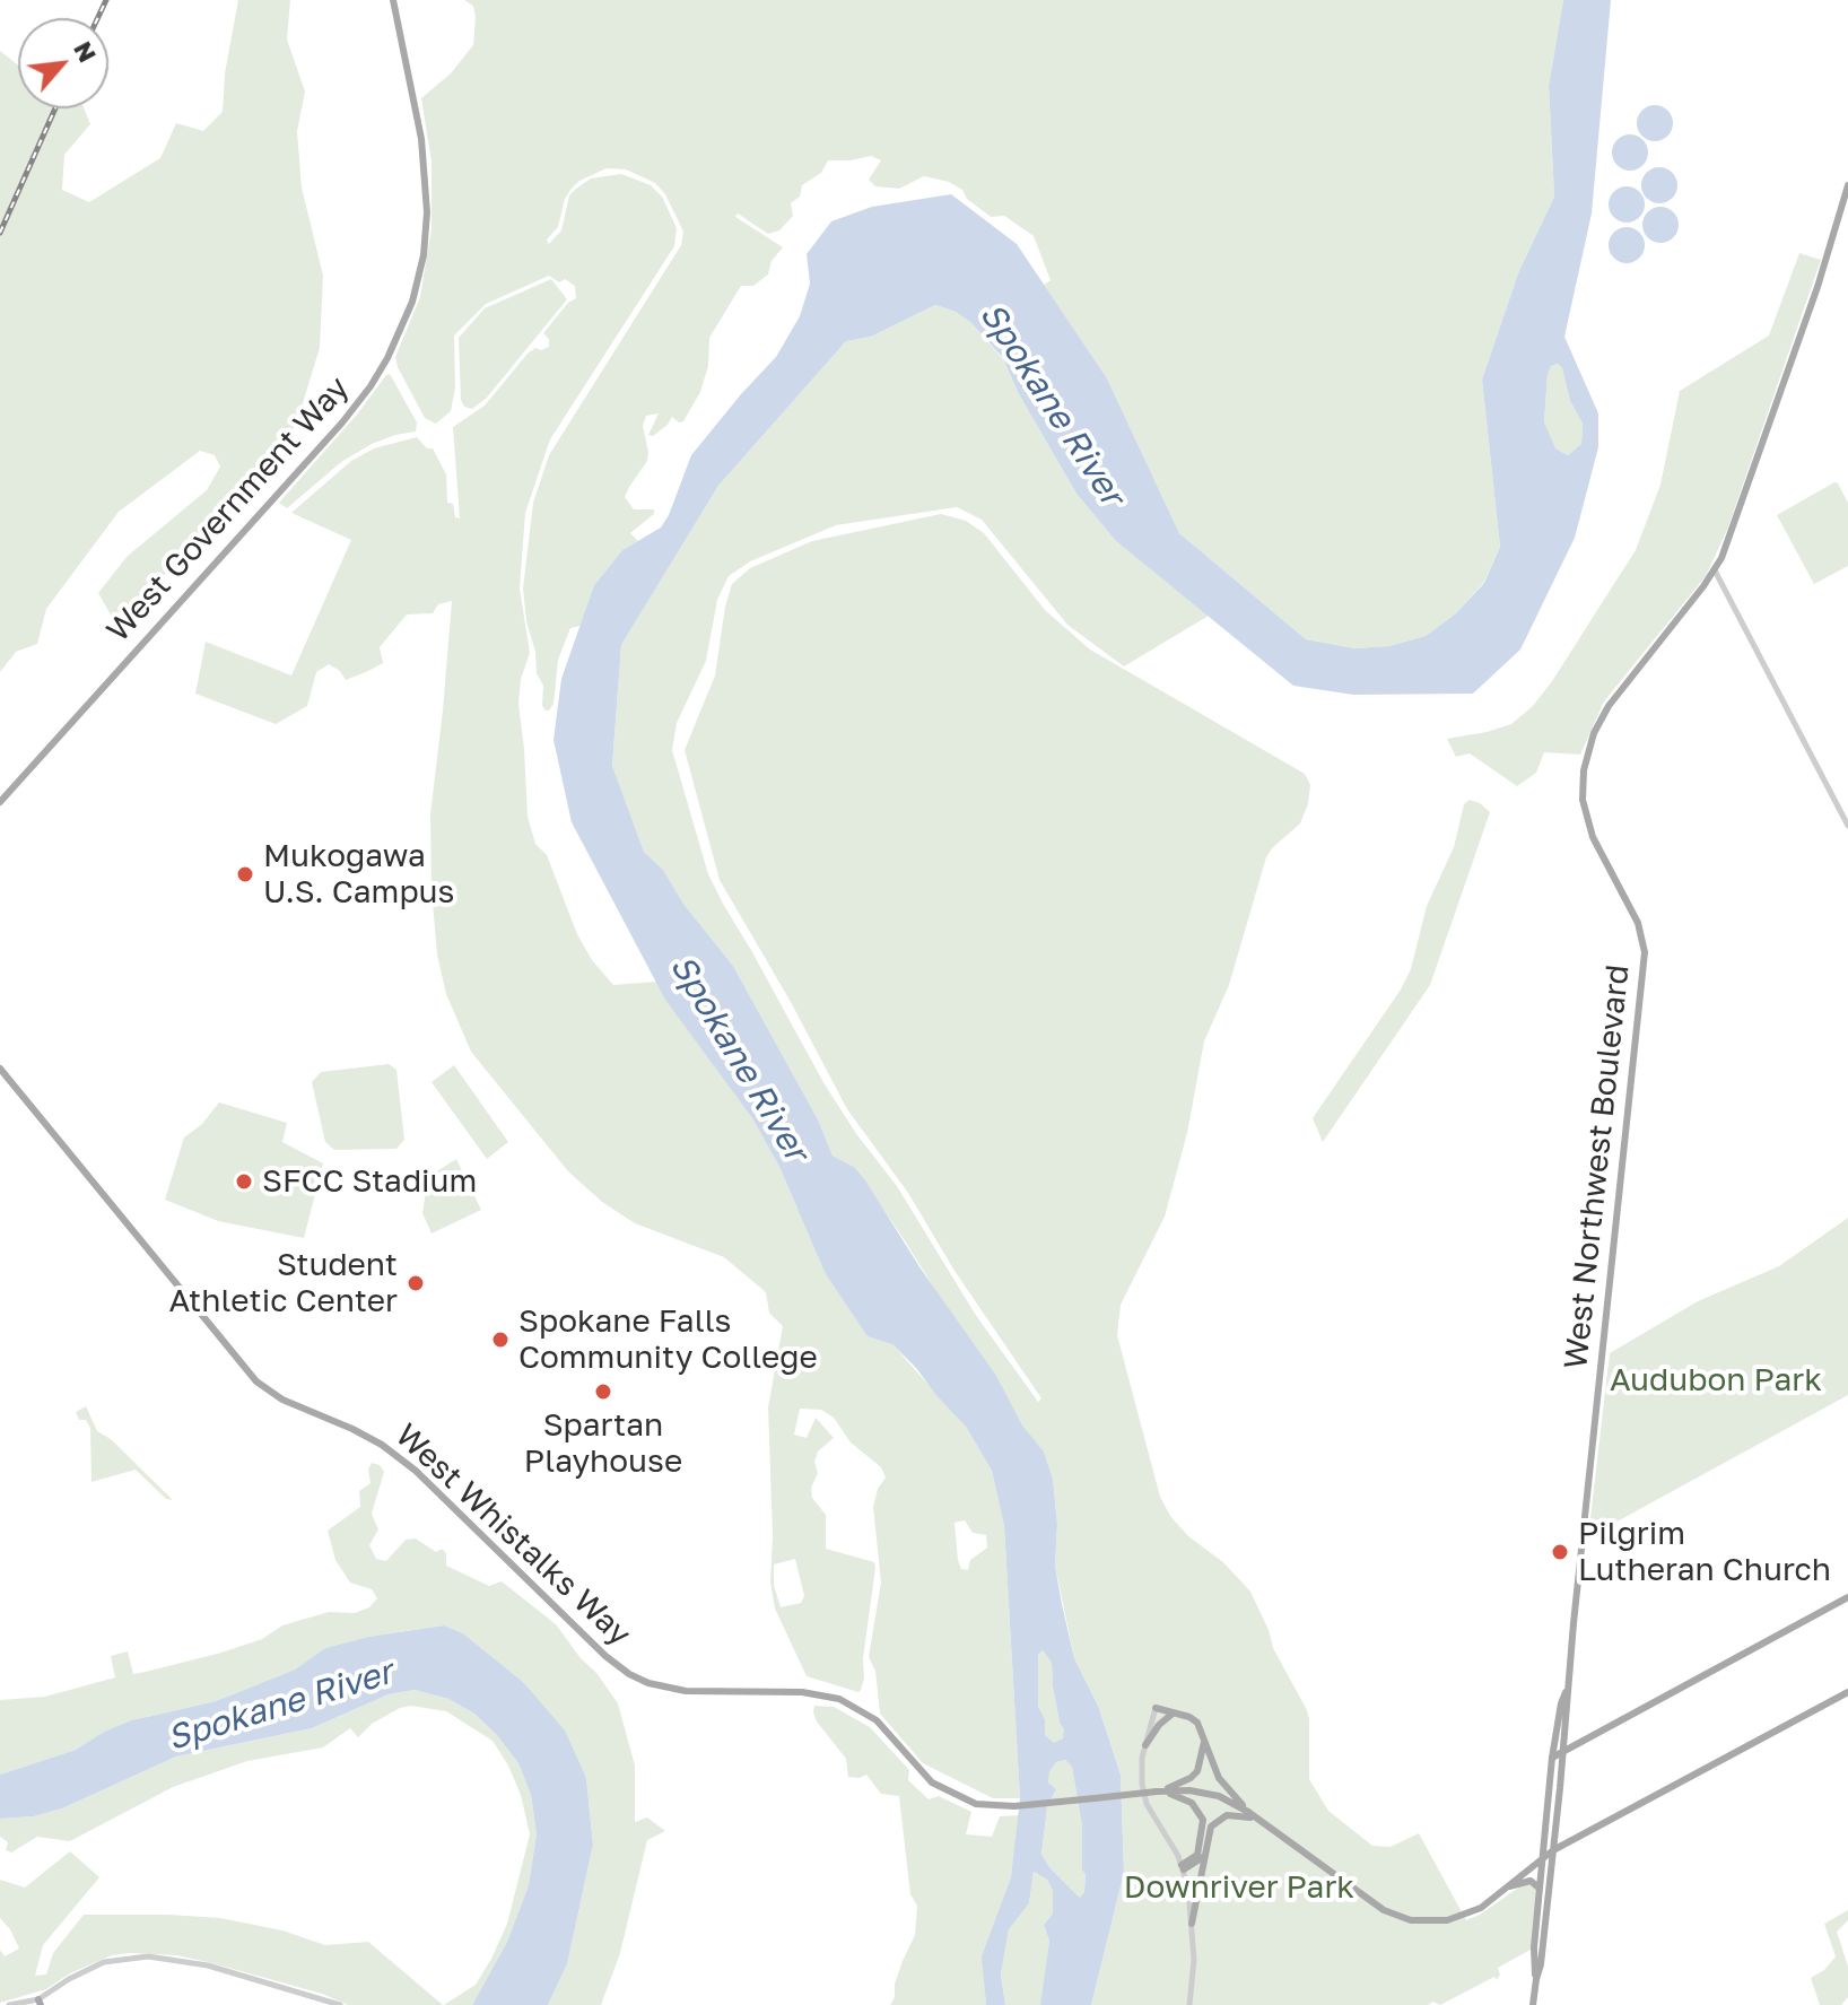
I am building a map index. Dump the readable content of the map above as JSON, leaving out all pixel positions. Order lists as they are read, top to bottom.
{
  "streets": {
    "main road": ["West Government Way", "West Northwest Boulevard", "West Whistalks Way"]
  },
  "water": ["Spokane River"],
  "parks": ["Audubon Park", "Downriver Park"],
  "places": [
    "Mukogawa U.S. Campus",
    "SFCC Stadium",
    "Student Athletic Center",
    "Spokane Falls Community College",
    "Spartan Playhouse",
    "Pilgrim Lutheran Church"
  ],
  "north": "top right"
}
